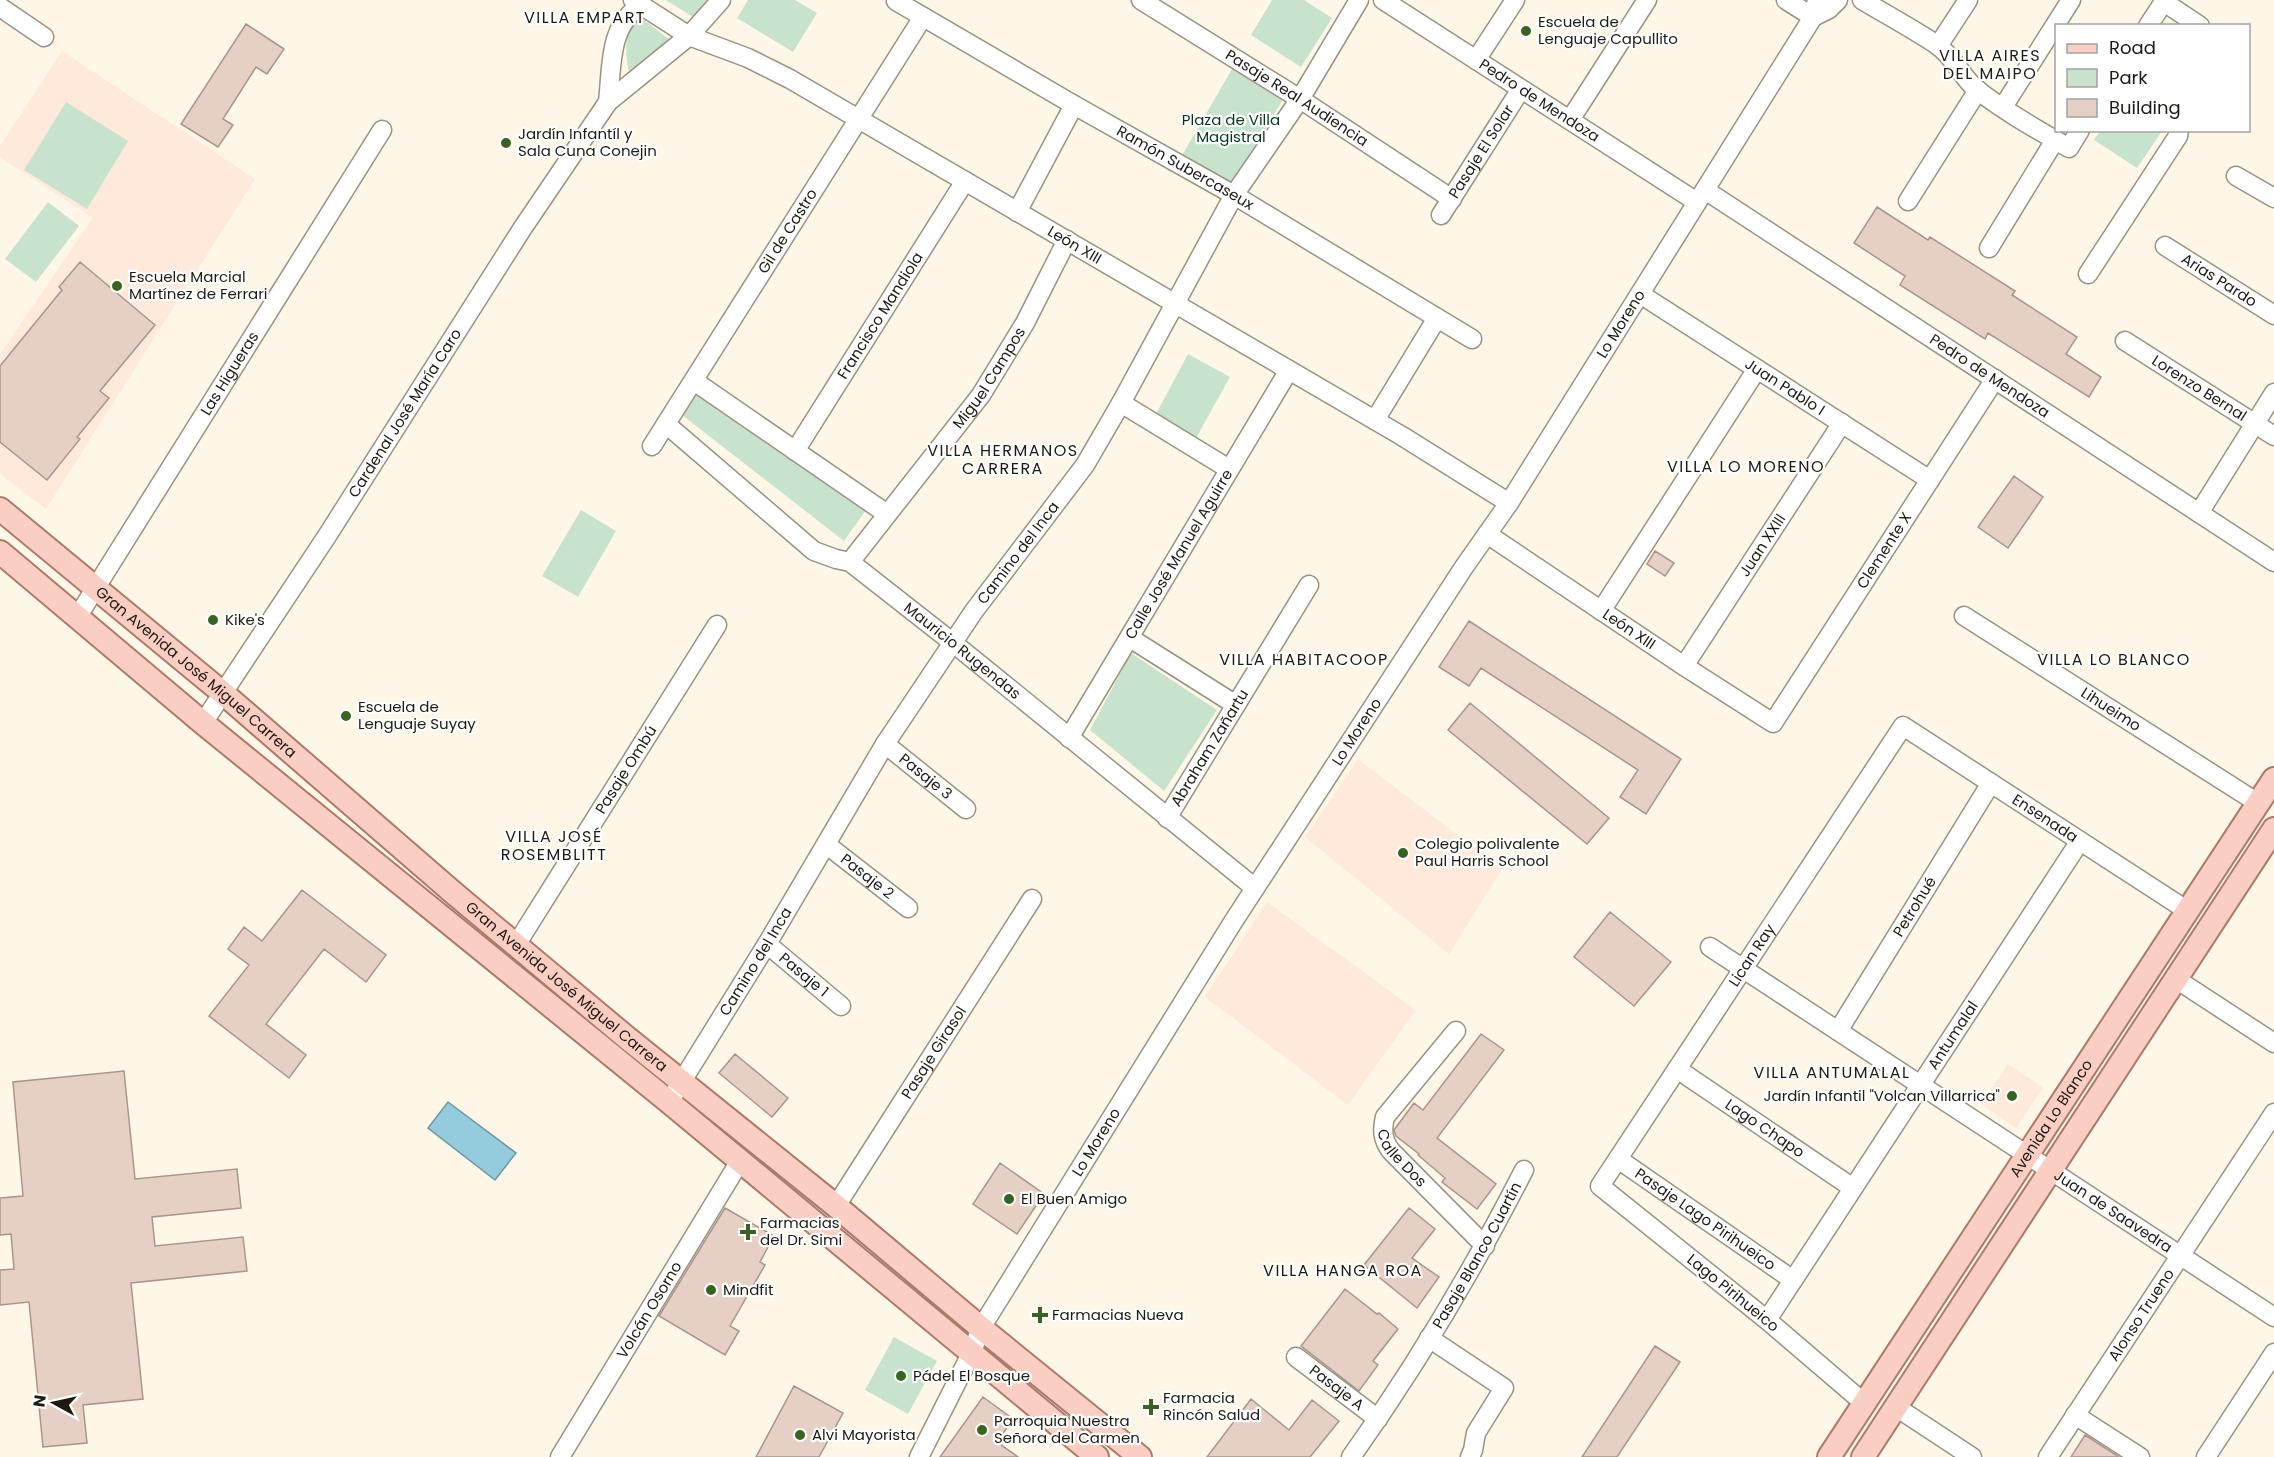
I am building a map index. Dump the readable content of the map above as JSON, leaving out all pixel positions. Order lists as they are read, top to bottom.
{
  "streets": {
    "main road": ["Gran Avenida José Miguel Carrera", "Avenida Lo Blanco"],
    "street": [
      "Pasaje Real Audiencia",
      "Pedro de Mendoza",
      "Pasaje El Solar",
      "Ramón Subercaseux",
      "Gil de Castro",
      "León XIII",
      "Arias Pardo",
      "Francisco Mandiola",
      "Lo Moreno",
      "Las Higueras",
      "Miguel Campos",
      "Juan Pablo I",
      "Lorenzo Bernal",
      "Cardenal José María Caro",
      "Juan XXIII",
      "Clemente X",
      "Camino del Inca",
      "Calle José Manuel Aguirre",
      "Mauricio Rugendas",
      "Lihueimo",
      "Abraham Zañartu",
      "Pasaje Ombú",
      "Pasaje 3",
      "Ensenada",
      "Pasaje 2",
      "Petrohué",
      "Lican Ray",
      "Pasaje 1",
      "Antumalal",
      "Pasaje Girasol",
      "Lago Chapo",
      "Calle Dos",
      "Juan de Saavedra",
      "Pasaje Lago Pirihueico",
      "Pasaje Blanco Cuartín",
      "Lago Pirihueico",
      "Volcán Osorno",
      "Alonso Trueno",
      "Pasaje A"
    ]
  },
  "crossings": [
    ["Pasaje Real Audiencia", "Pasaje El Solar"],
    ["Pasaje Real Audiencia", "Camino del Inca"],
    ["Pedro de Mendoza", "Pasaje El Solar"],
    ["Pedro de Mendoza", "Lo Moreno"],
    ["Pedro de Mendoza", "Clemente X"],
    ["Ramón Subercaseux", "Gil de Castro"],
    ["Ramón Subercaseux", "Camino del Inca"],
    ["Gil de Castro", "León XIII"],
    ["Gil de Castro", "Mauricio Rugendas"],
    ["León XIII", "Francisco Mandiola"],
    ["León XIII", "Lo Moreno"],
    ["León XIII", "Miguel Campos"],
    ["León XIII", "Cardenal José María Caro"],
    ["León XIII", "Juan XXIII"],
    ["León XIII", "Clemente X"],
    ["León XIII", "Camino del Inca"],
    ["León XIII", "Calle José Manuel Aguirre"],
    ["Lo Moreno", "Juan Pablo I"],
    ["Lo Moreno", "Mauricio Rugendas"],
    ["Lo Moreno", "Gran Avenida José Miguel Carrera"],
    ["Las Higueras", "Gran Avenida José Miguel Carrera"],
    ["Miguel Campos", "Mauricio Rugendas"],
    ["Juan Pablo I", "Juan XXIII"],
    ["Juan Pablo I", "Clemente X"],
    ["Cardenal José María Caro", "Gran Avenida José Miguel Carrera"],
    ["Camino del Inca", "Mauricio Rugendas"],
    ["Camino del Inca", "Gran Avenida José Miguel Carrera"],
    ["Camino del Inca", "Pasaje 3"],
    ["Camino del Inca", "Pasaje 2"],
    ["Camino del Inca", "Pasaje 1"],
    ["Calle José Manuel Aguirre", "Mauricio Rugendas"],
    ["Mauricio Rugendas", "Abraham Zañartu"],
    ["Gran Avenida José Miguel Carrera", "Pasaje Ombú"],
    ["Gran Avenida José Miguel Carrera", "Pasaje Girasol"],
    ["Gran Avenida José Miguel Carrera", "Volcán Osorno"],
    ["Lihueimo", "Avenida Lo Blanco"],
    ["Ensenada", "Petrohué"],
    ["Ensenada", "Lican Ray"],
    ["Ensenada", "Antumalal"],
    ["Ensenada", "Avenida Lo Blanco"],
    ["Petrohué", "Juan de Saavedra"],
    ["Lican Ray", "Lago Chapo"],
    ["Lican Ray", "Juan de Saavedra"],
    ["Lican Ray", "Pasaje Lago Pirihueico"],
    ["Lican Ray", "Lago Pirihueico"],
    ["Antumalal", "Lago Chapo"],
    ["Antumalal", "Juan de Saavedra"],
    ["Antumalal", "Pasaje Lago Pirihueico"],
    ["Antumalal", "Lago Pirihueico"],
    ["Avenida Lo Blanco", "Juan de Saavedra"],
    ["Avenida Lo Blanco", "Lago Pirihueico"],
    ["Calle Dos", "Pasaje Blanco Cuartín"],
    ["Juan de Saavedra", "Alonso Trueno"],
    ["Pasaje Blanco Cuartín", "Pasaje A"]
  ],
  "districts": [
    "VILLA EMPART",
    "VILLA AIRES DEL MAIPO",
    "VILLA HERMANOS CARRERA",
    "VILLA LO MORENO",
    "VILLA HABITACOOP",
    "VILLA LO BLANCO",
    "VILLA JOSÉ ROSEMBLITT",
    "VILLA ANTUMALAL",
    "VILLA HANGA ROA"
  ],
  "parks": ["Plaza de Villa Magistral"],
  "places": {
    "other": [
      "Escuela de Lenguaje Capullito",
      "Jardín Infantíl y Sala Cuna Conejin",
      "Escuela Marcial Martínez de Ferrari",
      "Kike's",
      "Escuela de Lenguaje Suyay",
      "Colegio polivalente Paul Harris School",
      "Jardín Infantil \"Volcan Villarrica\"",
      "El Buen Amigo",
      "Mindfit",
      "Pádel El Bosque",
      "Parroquia Nuestra Señora del Carmen",
      "Alvi Mayorista"
    ],
    "health": ["Farmacias del Dr. Simi", "Farmacias Nueva", "Farmacia Rincón Salud"]
  },
  "legend": ["Road", "Park", "Building"],
  "north": "left"
}
